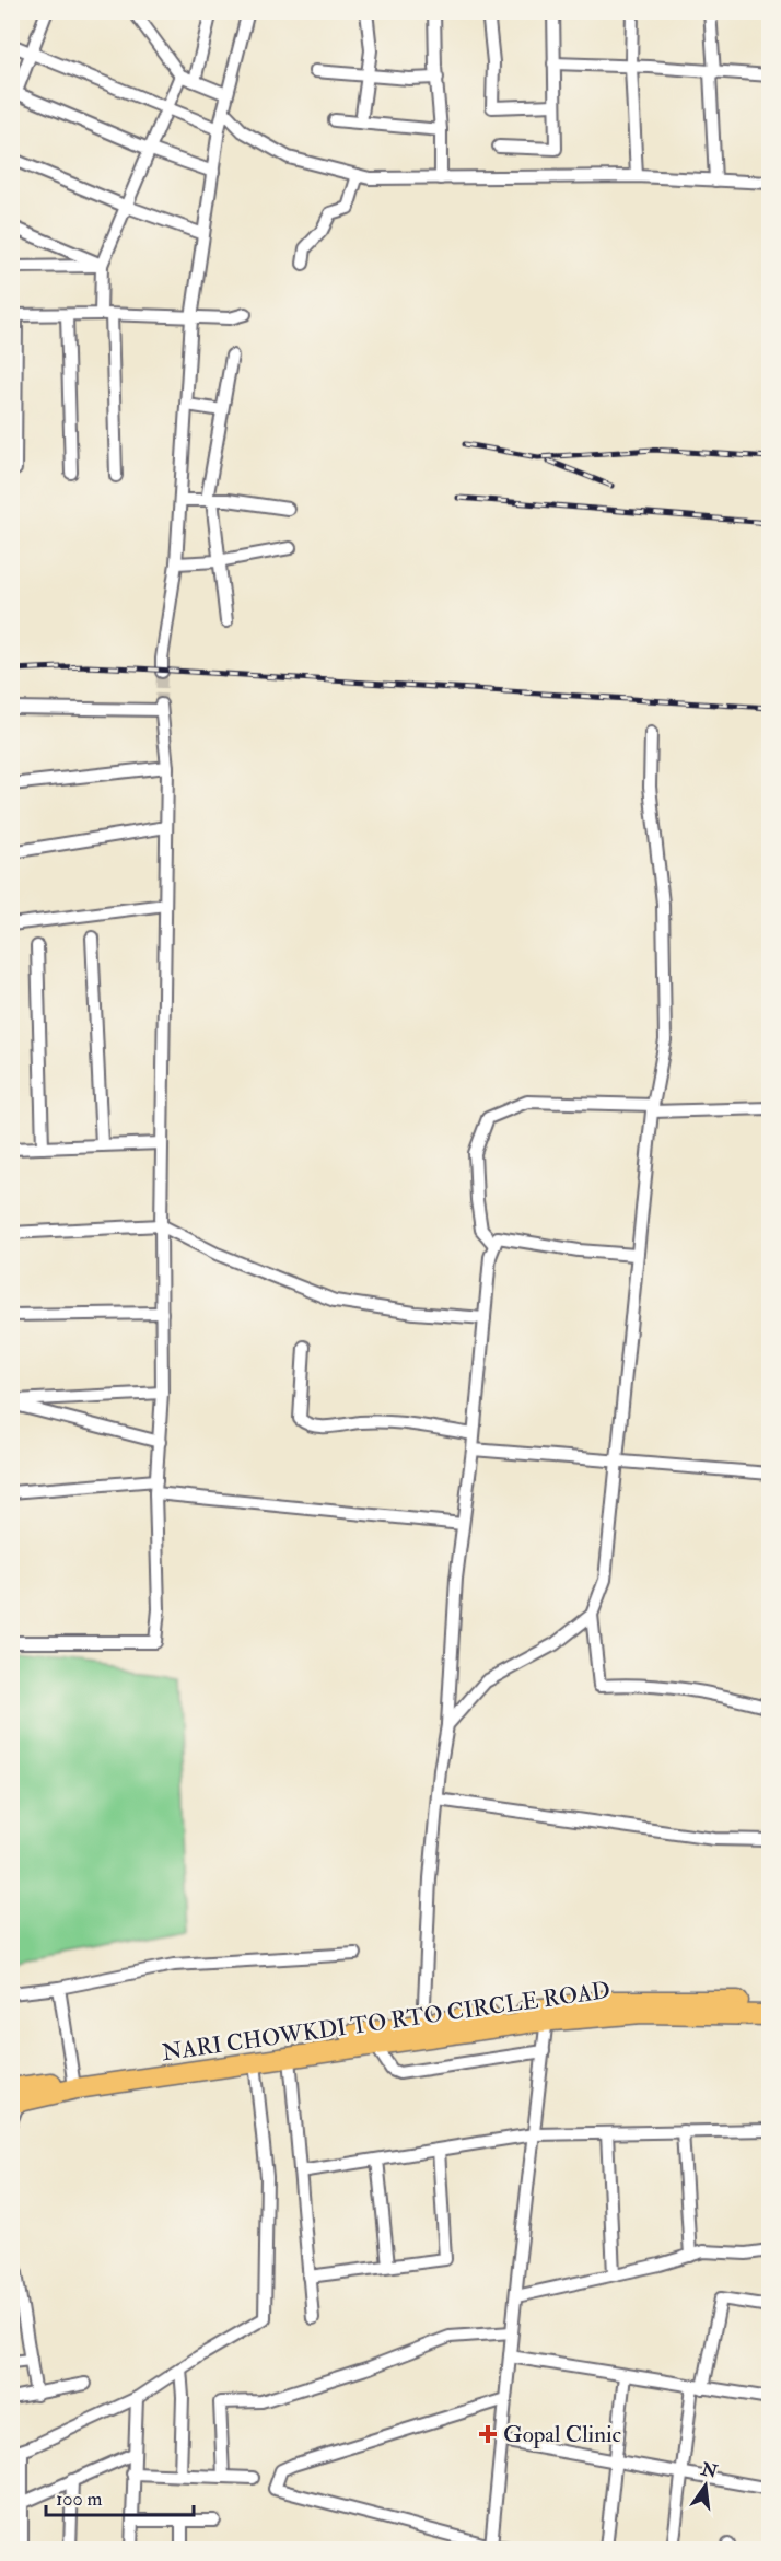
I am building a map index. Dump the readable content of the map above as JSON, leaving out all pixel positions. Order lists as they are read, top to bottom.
{
  "streets": {
    "highway": ["NARI CHOWKDI TO RTO CIRCLE ROAD"]
  },
  "places": {
    "health": ["Gopal Clinic"]
  },
  "scale_bar": "100 m",
  "north": "top"
}
